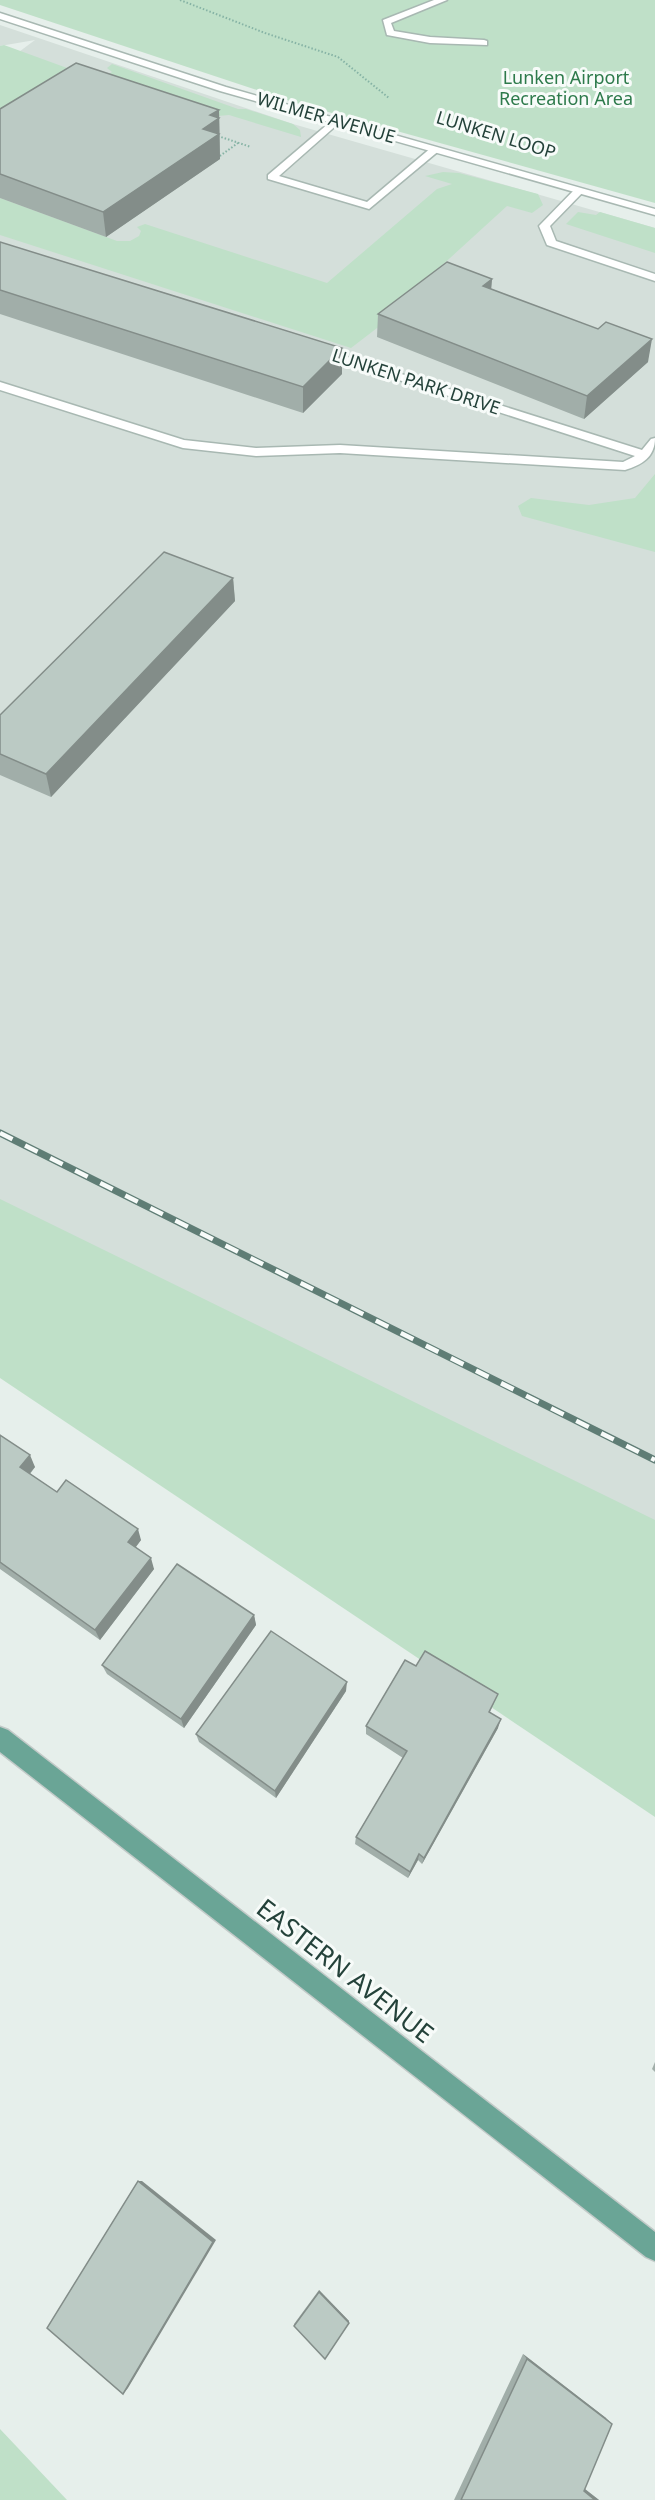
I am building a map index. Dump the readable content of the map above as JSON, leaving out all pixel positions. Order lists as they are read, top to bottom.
{
  "streets": {
    "main road": ["EASTERN AVENUE"],
    "street": ["WILMER AVENUE", "LUNKEN PARK DRIVE"]
  },
  "parks": ["Lunken Airport Recreation Area"]
}
